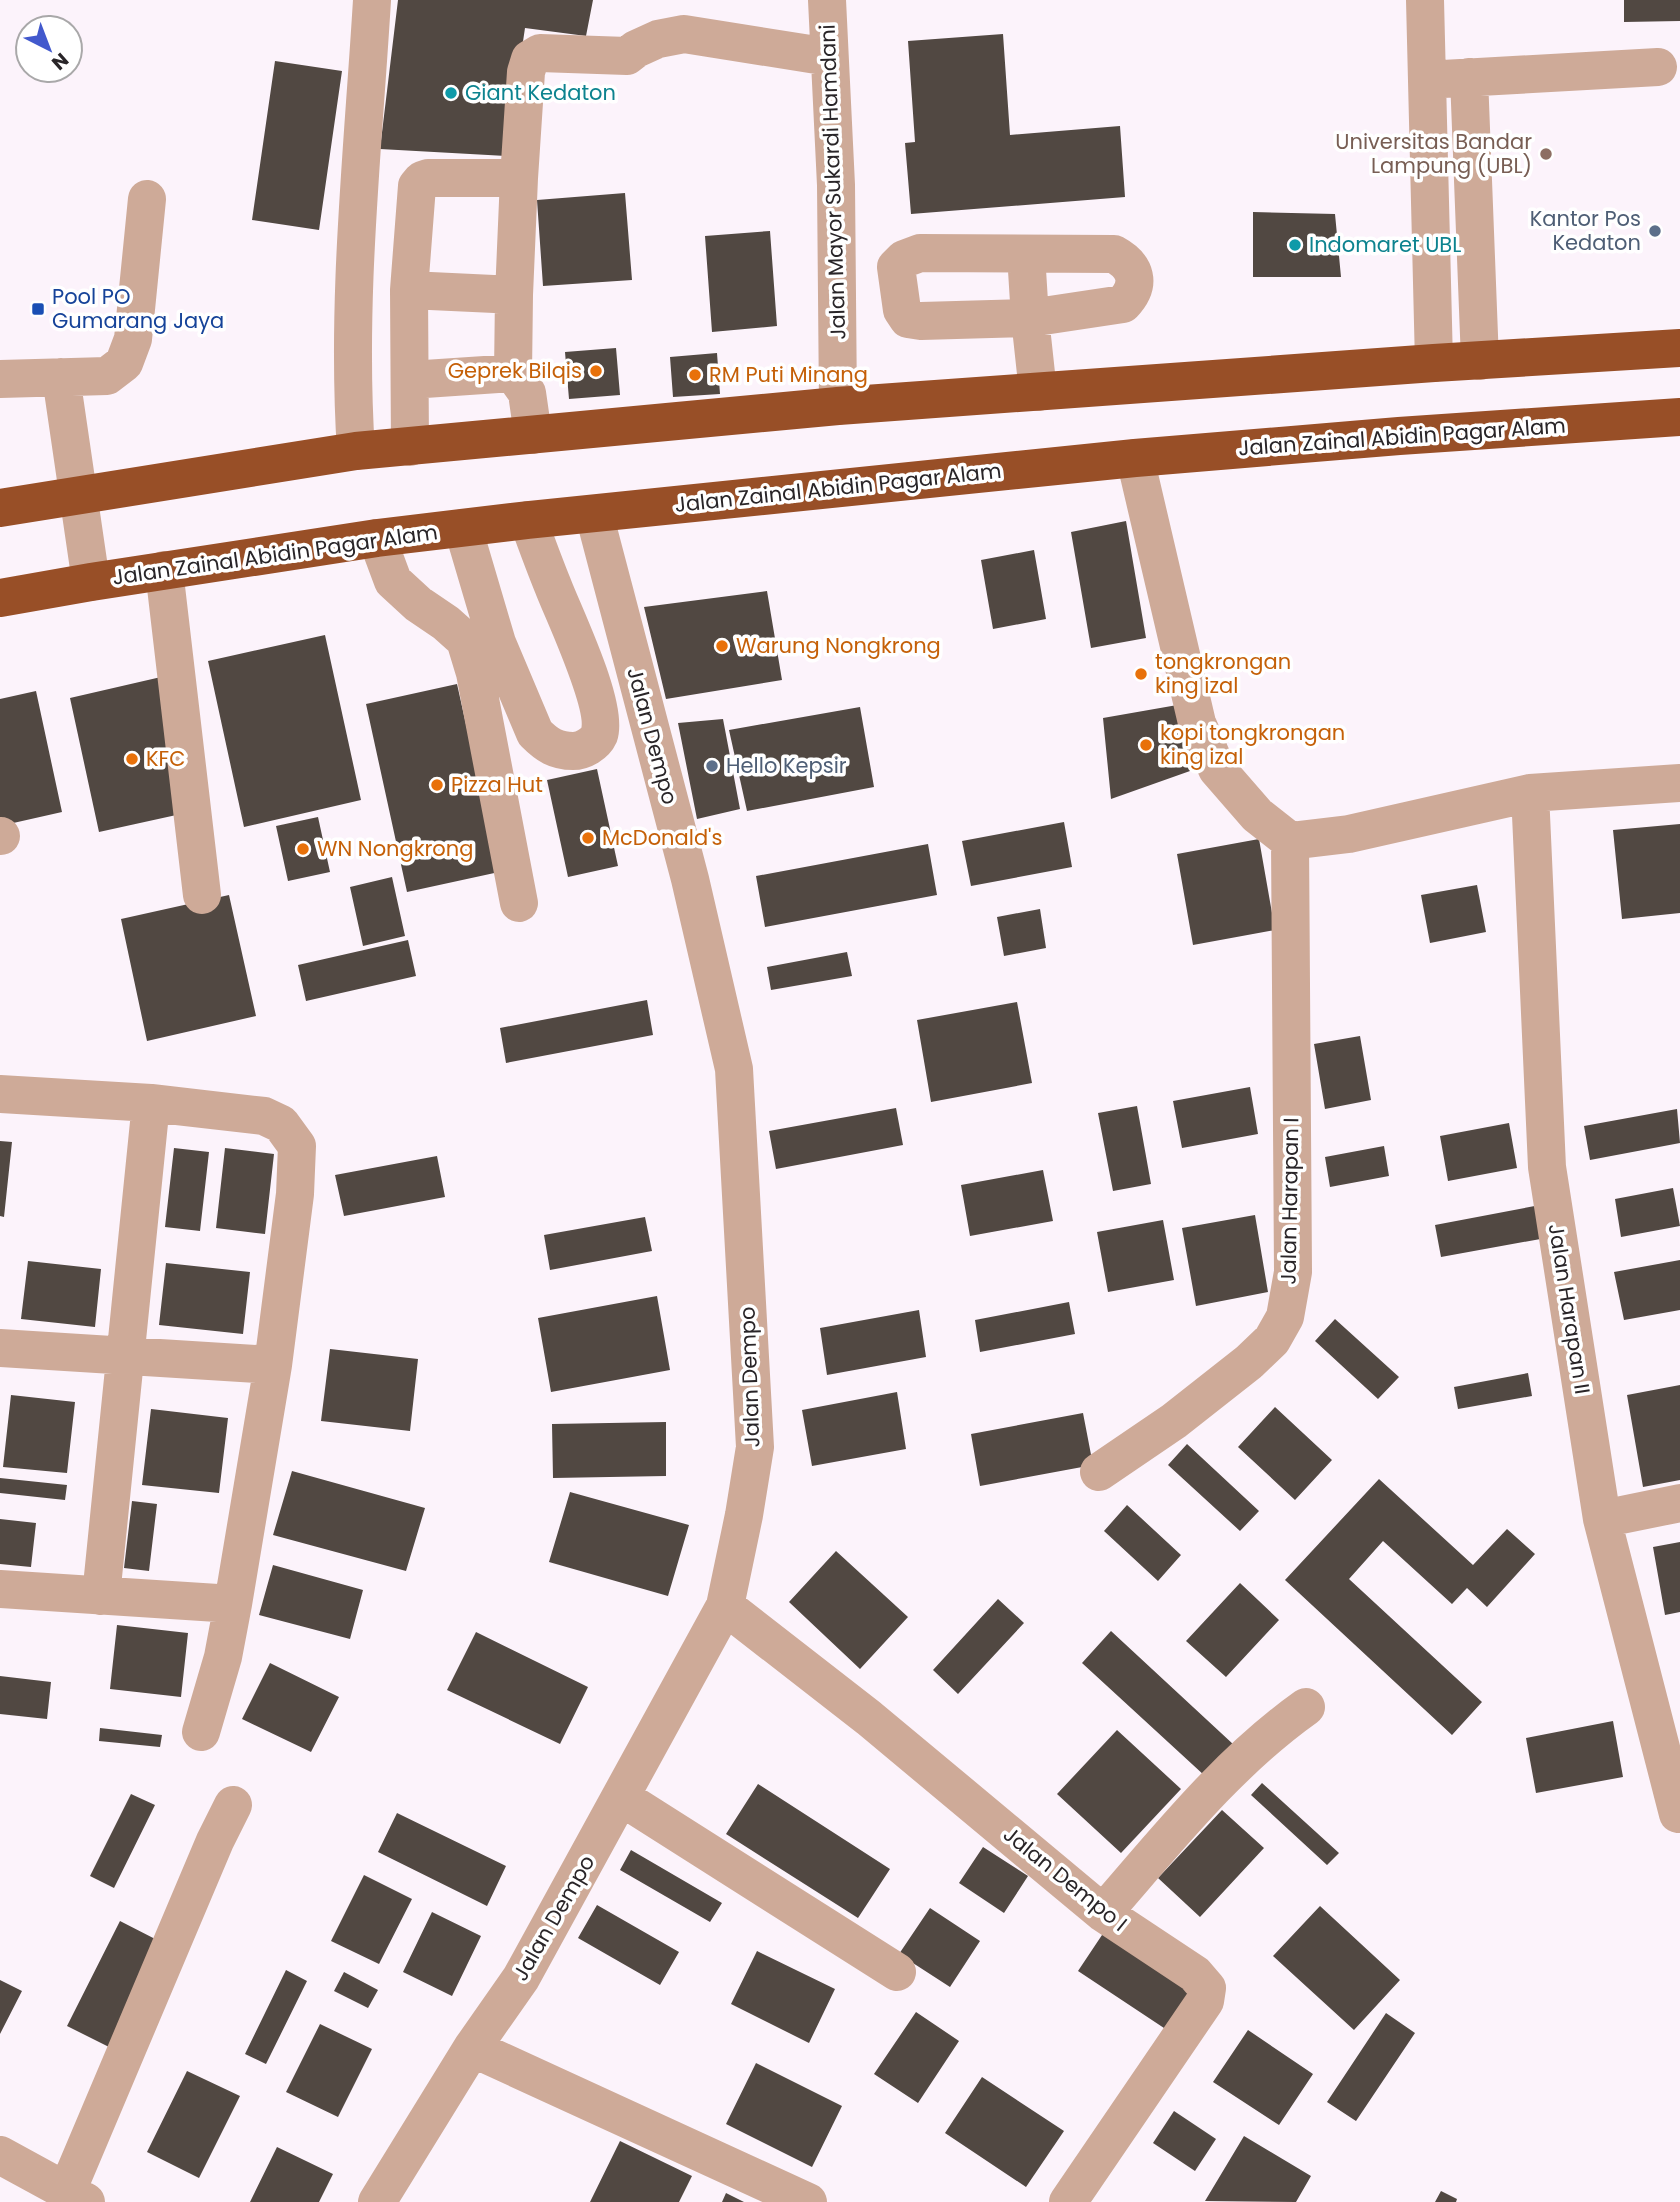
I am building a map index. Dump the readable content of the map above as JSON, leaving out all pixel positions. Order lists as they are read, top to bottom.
{
  "streets": {
    "highway": ["Jalan Zainal Abidin Pagar Alam"],
    "street": [
      "Jalan Mayor Sukardi Hamdani",
      "Jalan Dempo",
      "Jalan Harapan I",
      "Jalan Harapan II",
      "Jalan Dempo I"
    ]
  },
  "crossings": [
    ["Jalan Zainal Abidin Pagar Alam", "Jalan Dempo"],
    ["Jalan Dempo", "Jalan Dempo I"]
  ],
  "places": {
    "other": [
      "Giant Kedaton",
      "Universitas Bandar Lampung (UBL)",
      "Kantor Pos Kedaton",
      "Indomaret UBL",
      "Geprek Bilqis",
      "RM Puti Minang",
      "Warung Nongkrong",
      "tongkrongan king izal",
      "kopi tongkrongan king izal",
      "KFC",
      "Hello Kepsir",
      "Pizza Hut",
      "McDonald's",
      "WN Nongkrong"
    ],
    "transit": ["Pool PO Gumarang Jaya"]
  },
  "north": "bottom right"
}
